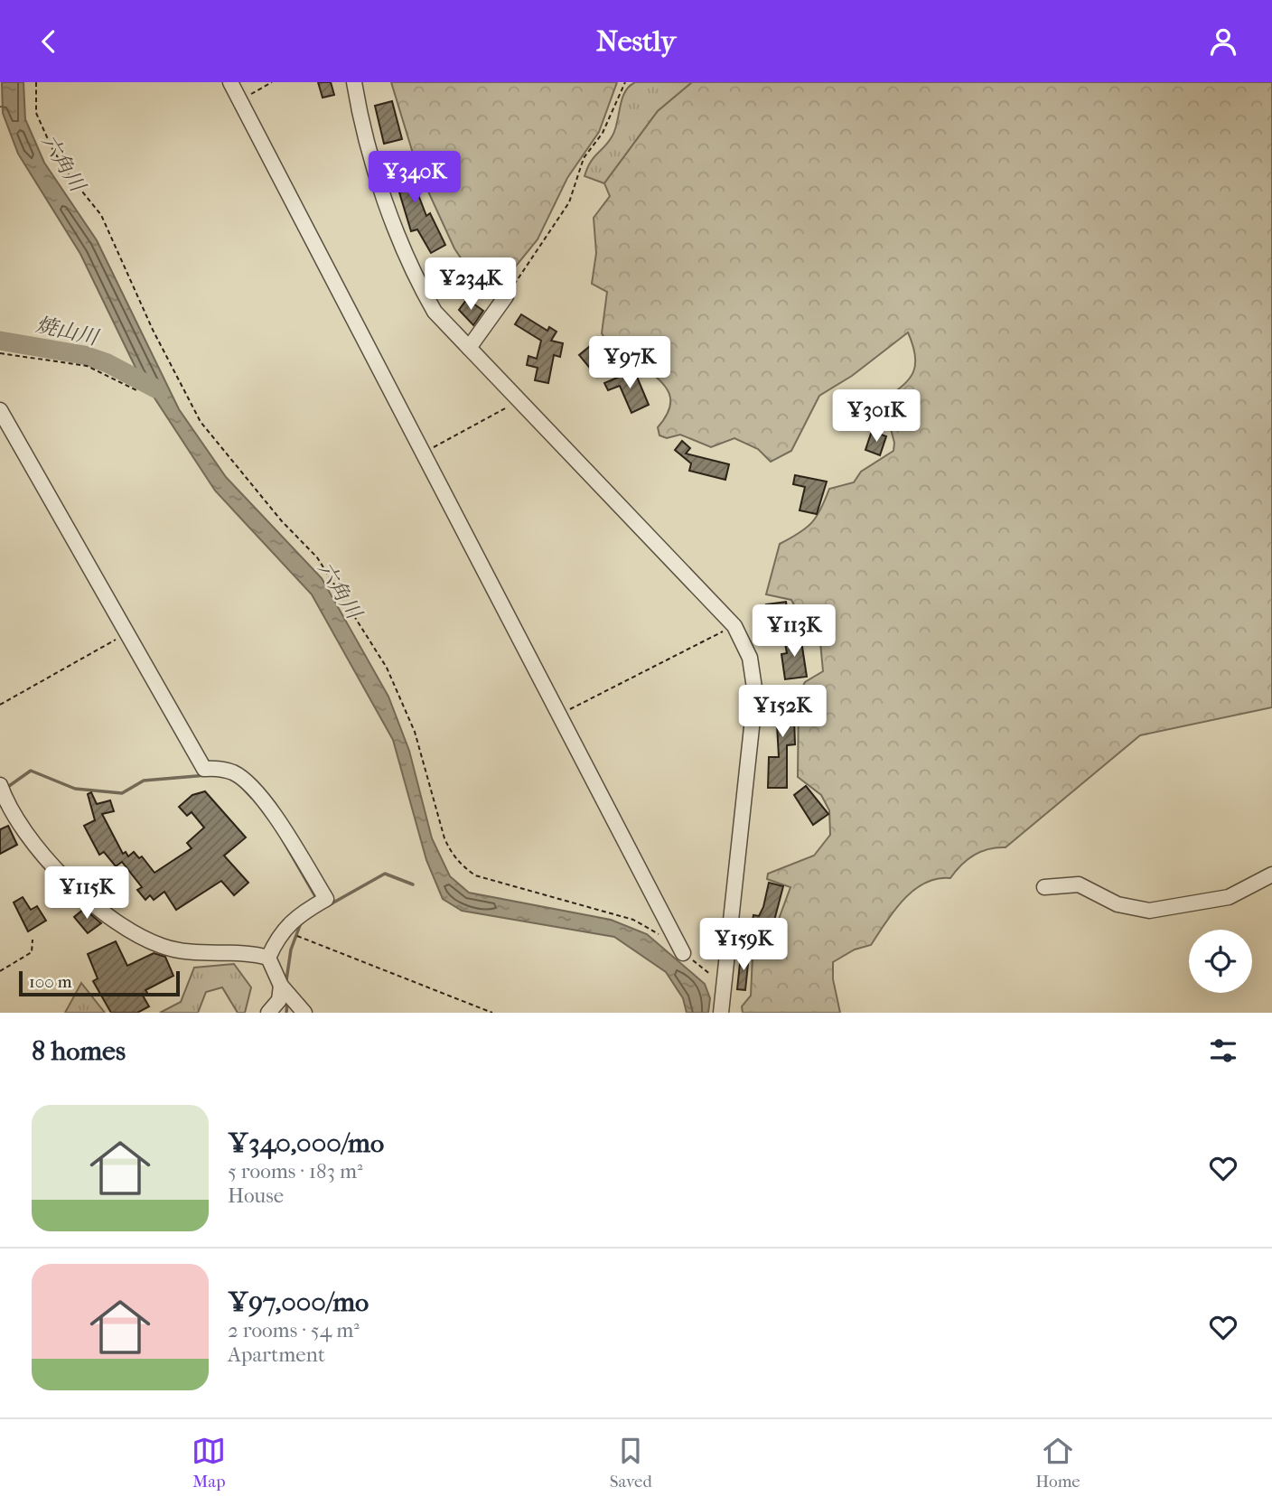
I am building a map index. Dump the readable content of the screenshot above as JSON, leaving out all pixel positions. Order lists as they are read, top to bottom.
{
  "water": ["六角川", "焼山川"],
  "scale_bar": "100 m",
  "page": {
    "header": "Nestly",
    "price": [
      "¥340K",
      "¥234K",
      "¥97K",
      "¥301K",
      "¥113K",
      "¥152K",
      "¥115K",
      "¥159K"
    ],
    "scale": "100 m",
    "heading": "8 homes",
    "list": [
      {
        "name": "¥340,000/mo",
        "note": "5 rooms · 183 m² · House"
      },
      {
        "name": "¥97,000/mo",
        "note": "2 rooms · 54 m² · Apartment"
      }
    ],
    "tabs": ["Map", "Saved", "Home"]
  }
}
